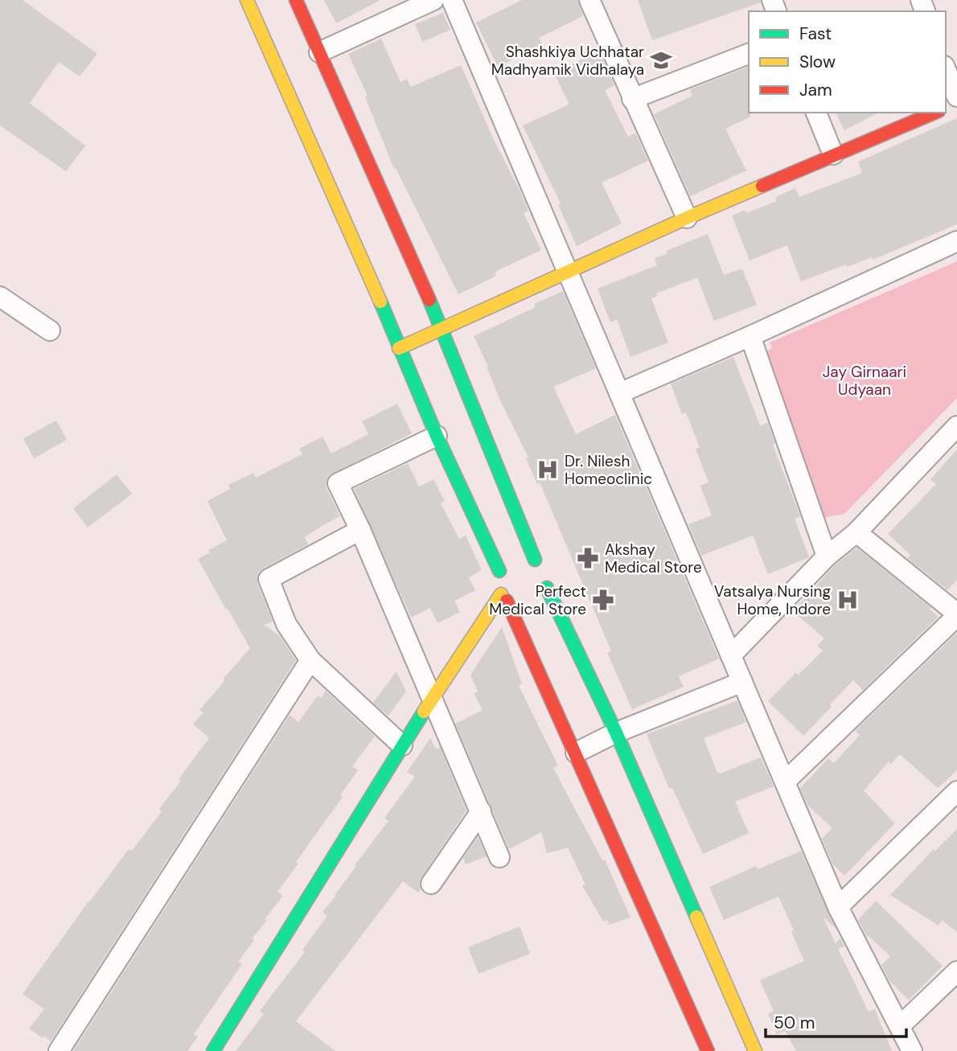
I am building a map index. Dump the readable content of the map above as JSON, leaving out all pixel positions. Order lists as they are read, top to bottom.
{
  "parks": ["Jay Girnaari Udyaan"],
  "places": {
    "school or university": ["Shashkiya Uchhatar Madhyamik Vidhalaya"],
    "hospital": ["Dr. Nilesh Homeoclinic", "Vatsalya Nursing Home, Indore"],
    "pharmacy": ["Akshay Medical Store", "Perfect Medical Store"]
  },
  "legend": ["Fast", "Slow", "Jam"],
  "scale_bar": "50 m"
}
